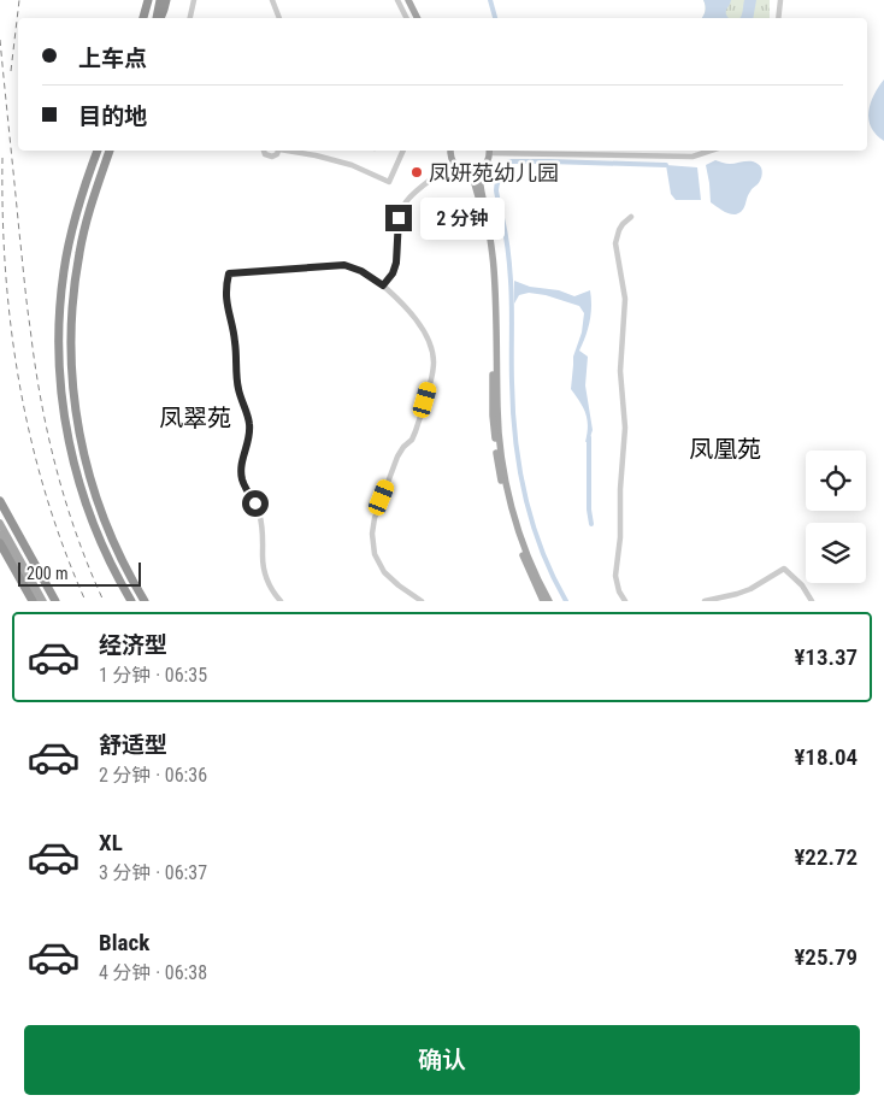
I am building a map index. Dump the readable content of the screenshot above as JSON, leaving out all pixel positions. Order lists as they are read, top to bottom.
{
  "districts": ["凤翠苑", "凤凰苑"],
  "places": ["凤妍苑幼儿园"],
  "scale_bar": "200 m",
  "page": {
    "banner": ["上车点", "目的地"],
    "bubble": "2 分钟",
    "scale": "200 m",
    "list": [
      {
        "name": "经济型",
        "note": "1 分钟 · 06:35",
        "value": "¥13.37"
      },
      {
        "name": "舒适型",
        "note": "2 分钟 · 06:36",
        "value": "¥18.04"
      },
      {
        "name": "XL",
        "note": "3 分钟 · 06:37",
        "value": "¥22.72"
      },
      {
        "name": "Black",
        "note": "4 分钟 · 06:38",
        "value": "¥25.79"
      }
    ],
    "buttons": "确认"
  }
}
